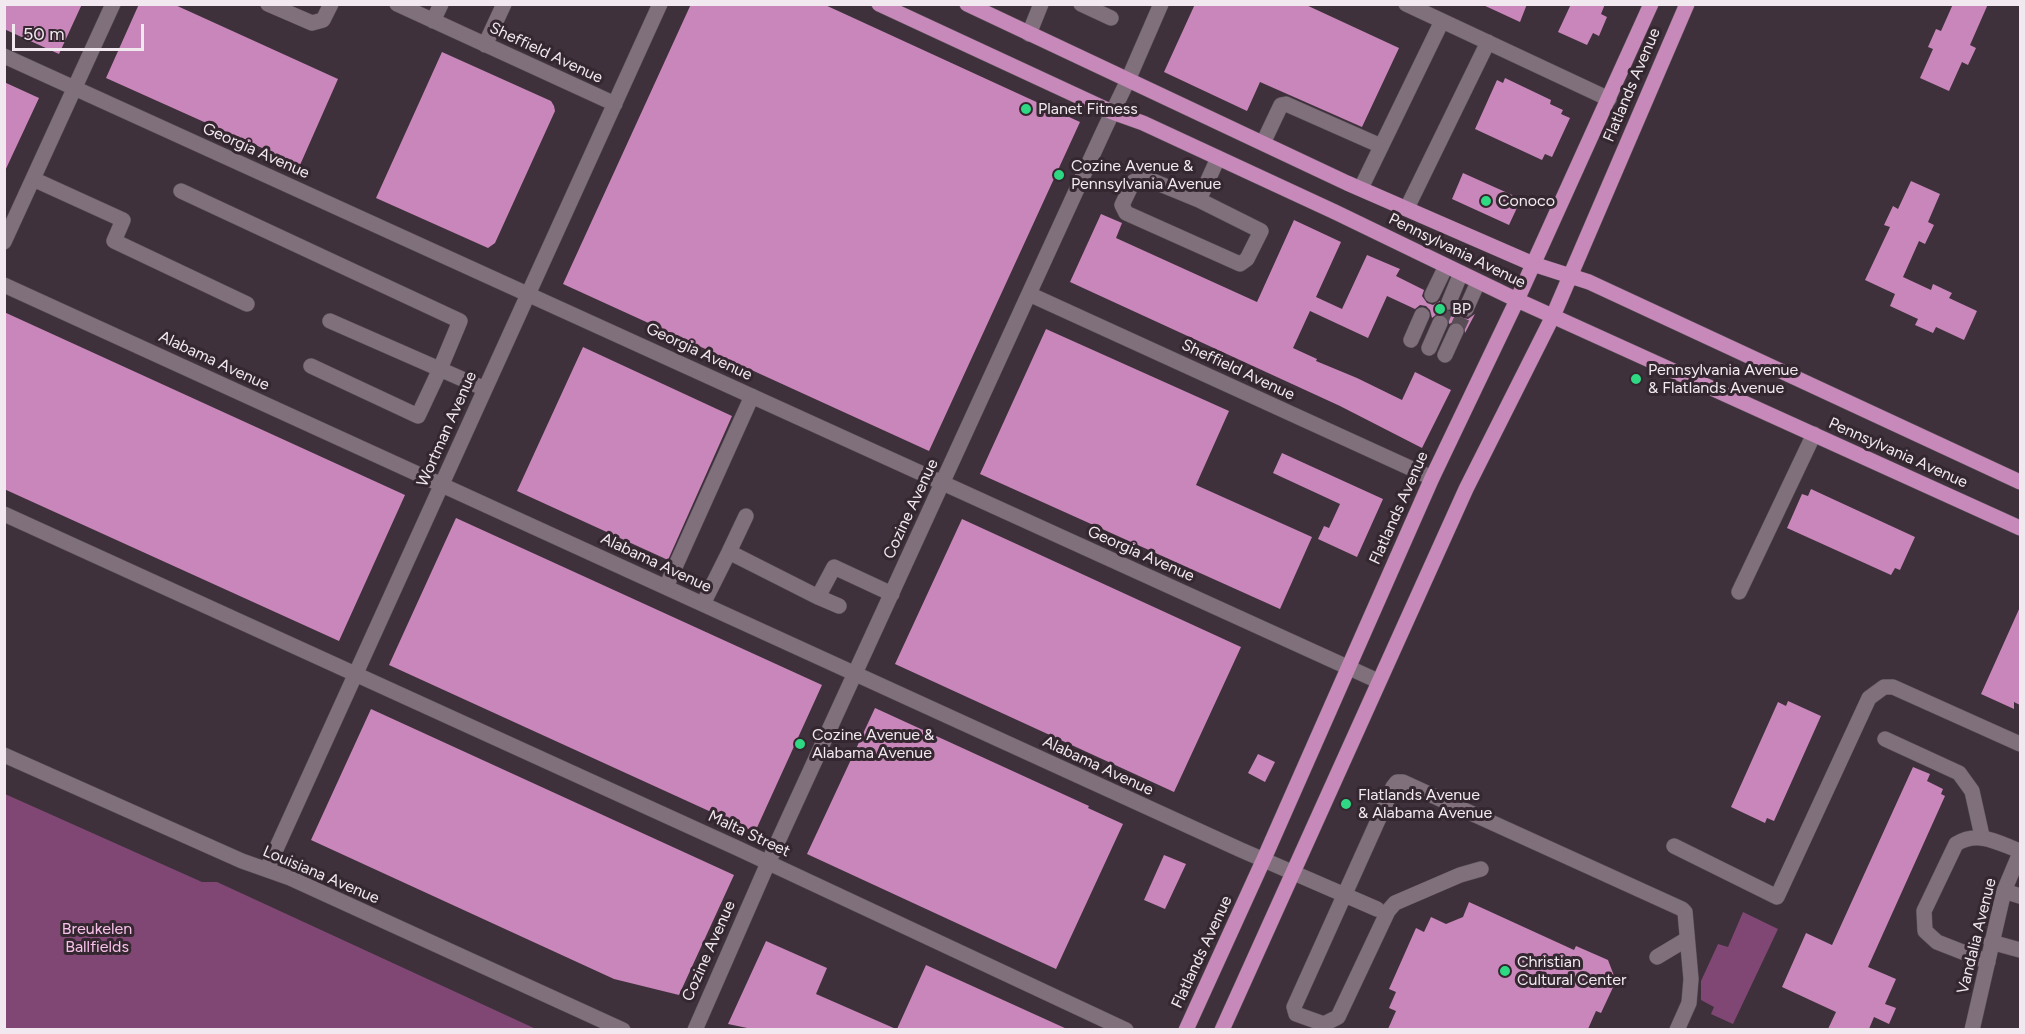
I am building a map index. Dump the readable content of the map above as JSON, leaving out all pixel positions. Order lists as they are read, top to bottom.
{
  "streets": {
    "main road": ["Flatlands Avenue", "Pennsylvania Avenue"],
    "street": [
      "Sheffield Avenue",
      "Georgia Avenue",
      "Alabama Avenue",
      "Wortman Avenue",
      "Cozine Avenue",
      "Malta Street",
      "Louisiana Avenue",
      "Vandalia Avenue"
    ]
  },
  "crossings": [
    ["Sheffield Avenue", "Flatlands Avenue"],
    ["Sheffield Avenue", "Wortman Avenue"],
    ["Sheffield Avenue", "Cozine Avenue"],
    ["Flatlands Avenue", "Georgia Avenue"],
    ["Flatlands Avenue", "Pennsylvania Avenue"],
    ["Flatlands Avenue", "Alabama Avenue"],
    ["Georgia Avenue", "Wortman Avenue"],
    ["Georgia Avenue", "Cozine Avenue"],
    ["Pennsylvania Avenue", "Cozine Avenue"],
    ["Alabama Avenue", "Wortman Avenue"],
    ["Alabama Avenue", "Cozine Avenue"],
    ["Wortman Avenue", "Malta Street"],
    ["Wortman Avenue", "Louisiana Avenue"],
    ["Cozine Avenue", "Malta Street"]
  ],
  "parks": ["Breukelen Ballfields"],
  "places": [
    "Planet Fitness",
    "Cozine Avenue & Pennsylvania Avenue",
    "Conoco",
    "BP",
    "Pennsylvania Avenue & Flatlands Avenue",
    "Cozine Avenue & Alabama Avenue",
    "Flatlands Avenue & Alabama Avenue",
    "Christian Cultural Center"
  ],
  "scale_bar": "50 m"
}
